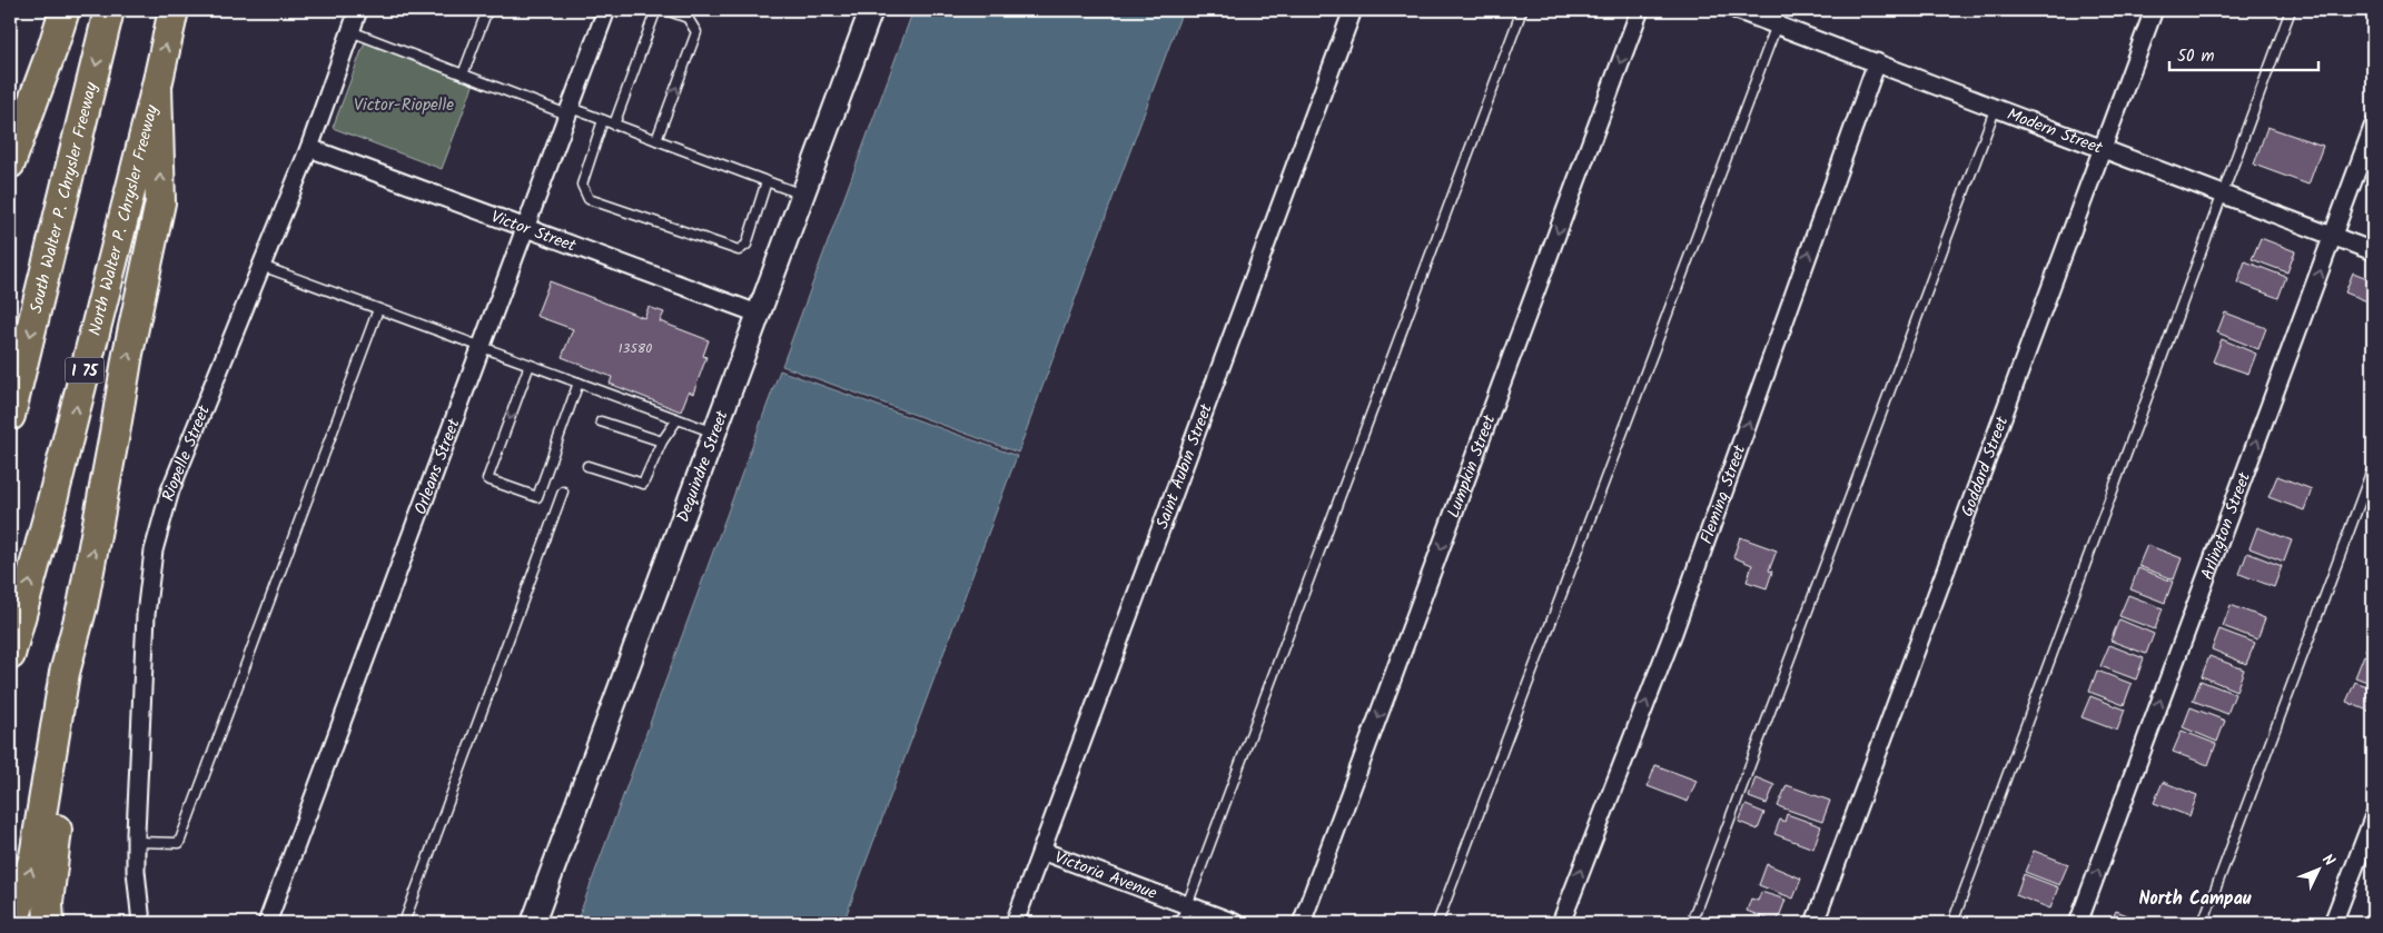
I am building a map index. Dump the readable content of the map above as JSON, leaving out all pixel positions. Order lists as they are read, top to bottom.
{
  "streets": {
    "highway": ["South Walter P. Chrysler Freeway", "North Walter P. Chrysler Freeway", "I 75"],
    "street": [
      "Modern Street",
      "Victor Street",
      "Riopelle Street",
      "Dequindre Street",
      "Saint Aubin Street",
      "Goddard Street",
      "Orleans Street",
      "Lumpkin Street",
      "Fleming Street",
      "Arlington Street",
      "Victoria Avenue"
    ]
  },
  "crossings": [
    ["Modern Street", "Goddard Street"],
    ["Modern Street", "Fleming Street"],
    ["Modern Street", "Arlington Street"],
    ["Victor Street", "Riopelle Street"],
    ["Victor Street", "Dequindre Street"],
    ["Victor Street", "Orleans Street"],
    ["Saint Aubin Street", "Victoria Avenue"]
  ],
  "one_way": ["Lumpkin Street", "Fleming Street", "Arlington Street"],
  "districts": ["North Campau"],
  "parks": ["Victor-Riopelle"],
  "house_numbers": ["13580"],
  "scale_bar": "50 m",
  "north": "top right"
}
